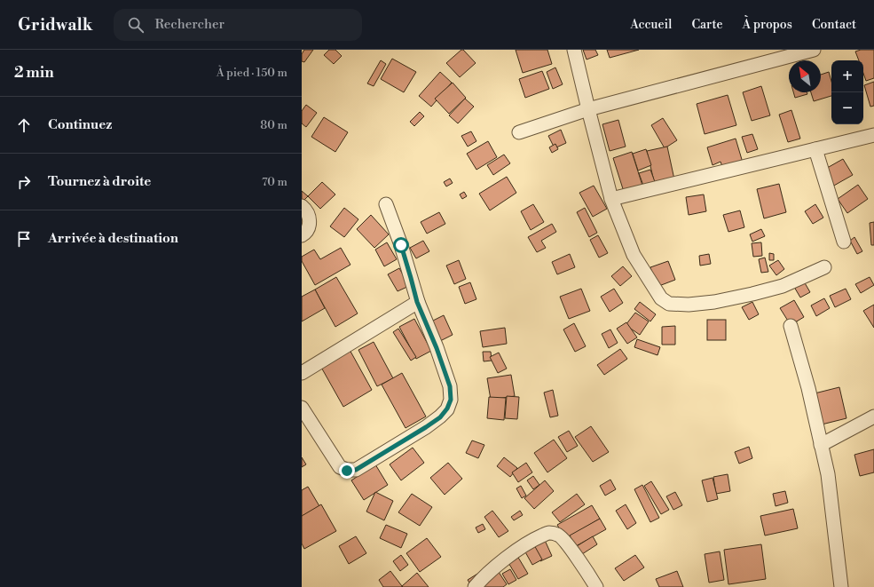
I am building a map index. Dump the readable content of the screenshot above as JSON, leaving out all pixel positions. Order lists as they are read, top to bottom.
{
  "north": "top left",
  "page": {
    "header": "Gridwalk",
    "search": "Rechercher",
    "nav": [
      "Accueil",
      "Carte",
      "À propos",
      "Contact"
    ],
    "heading": ["2 min", "À pied · 150 m"],
    "map_buttons": ["+", "−"],
    "list": [
      ["Continuez", "80 m"],
      ["Tournez à droite", "70 m"],
      "Arrivée à destination"
    ]
  }
}
